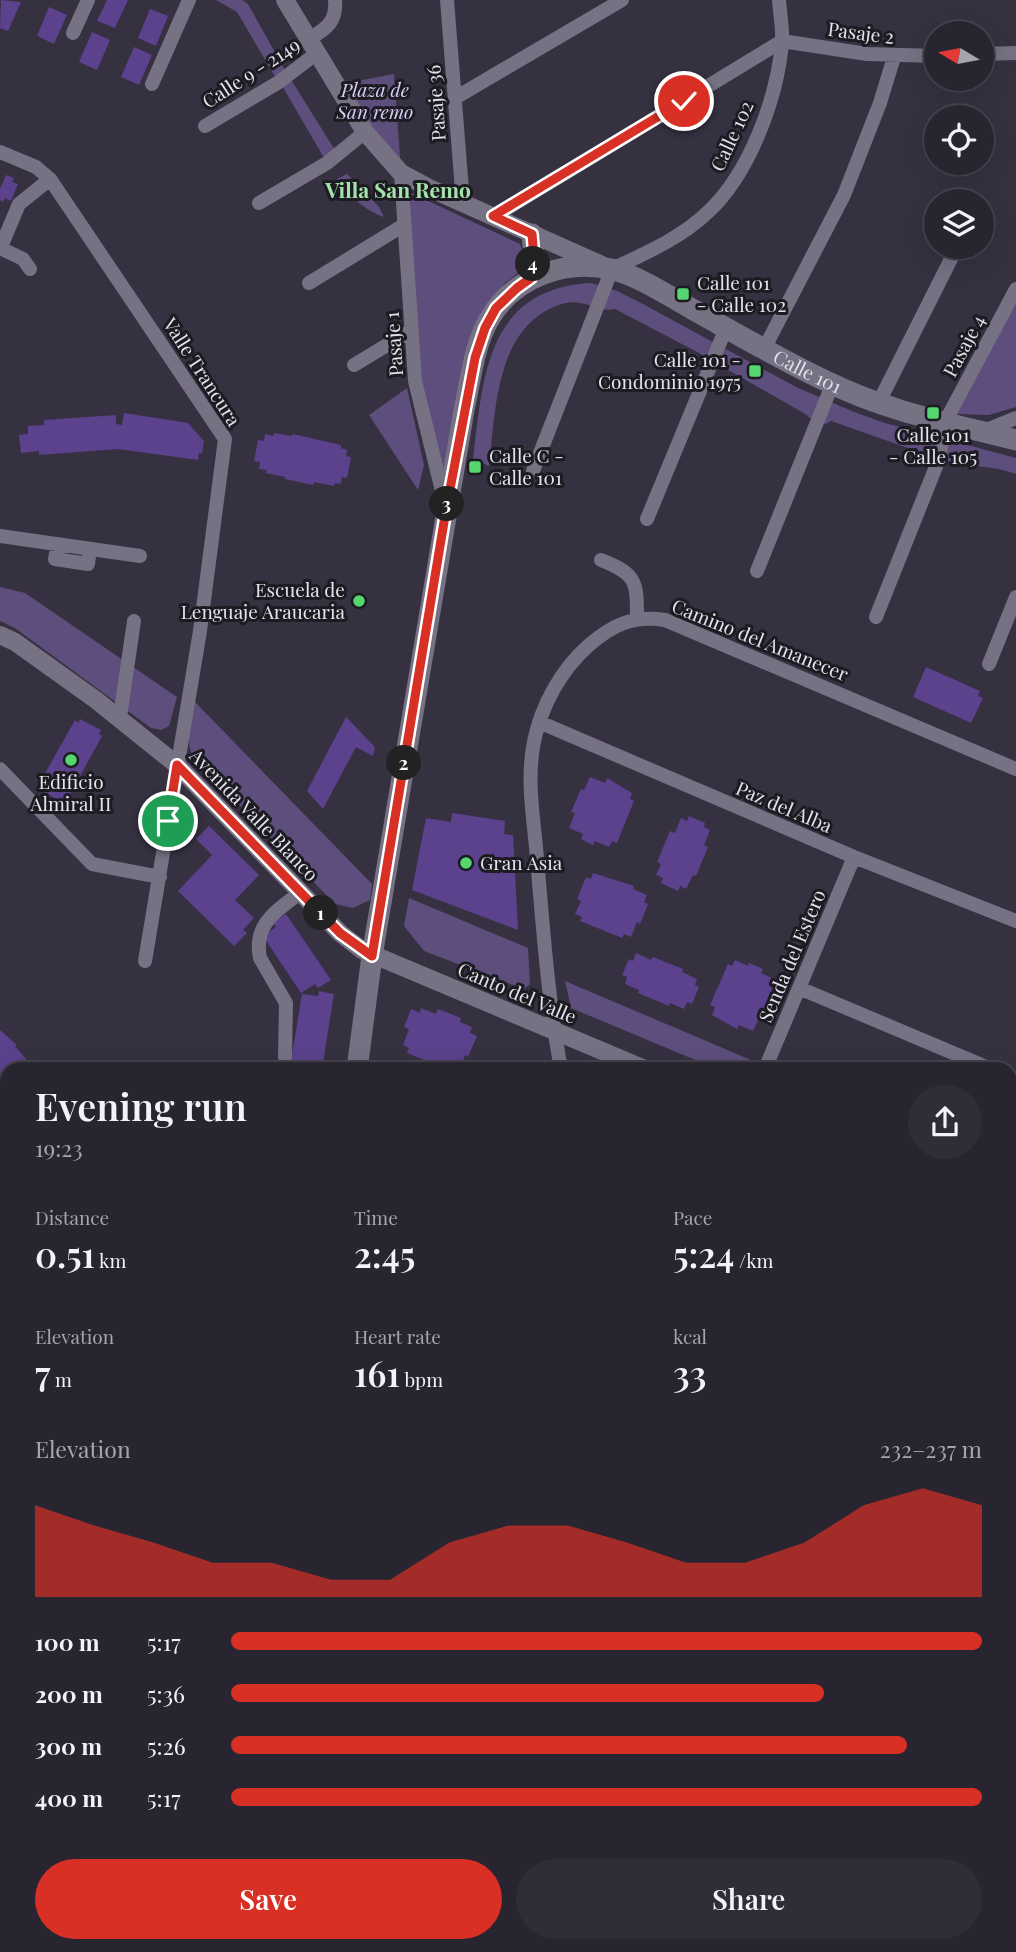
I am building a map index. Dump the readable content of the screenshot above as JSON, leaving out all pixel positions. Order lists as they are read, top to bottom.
{
  "streets": {
    "main road": ["Calle 101"],
    "street": [
      "Pasaje 2",
      "Calle 9 - 2149",
      "Pasaje 36",
      "Calle 102",
      "Pasaje 1",
      "Pasaje 4",
      "Valle Trancura",
      "Camino del Amanecer",
      "Paz del Alba",
      "Avenida Valle Blanco",
      "Senda del Estero",
      "Canto del Valle"
    ]
  },
  "crossings": [
    ["Pasaje 2", "Calle 102"],
    ["Calle 102", "Calle 101"],
    ["Pasaje 4", "Calle 101"],
    ["Valle Trancura", "Avenida Valle Blanco"],
    ["Paz del Alba", "Senda del Estero"],
    ["Avenida Valle Blanco", "Canto del Valle"]
  ],
  "districts": ["Villa San Remo"],
  "parks": ["Plaza de San remo"],
  "places": {
    "transit": [
      "Calle 101 - Calle 102",
      "Calle 101 - Condominio 1975",
      "Calle 101 - Calle 105",
      "Calle C - Calle 101"
    ],
    "other": ["Escuela de Lenguaje Araucaria", "Edificio Almiral II", "Gran Asia"]
  },
  "north": "left",
  "page": {
    "pins": [
      "4",
      "3",
      "2",
      "1"
    ],
    "heading": ["Evening run", "19:23"],
    "stats": [
      ["Distance", "0.51 km"],
      ["Time", "2:45"],
      ["Pace", "5:24 /km"],
      ["Elevation", "7 m"],
      ["Heart rate", "161 bpm"],
      ["kcal", "33"]
    ],
    "chart": ["Elevation", "232–237 m"],
    "list": [
      {
        "name": "100 m",
        "note": "5:17"
      },
      {
        "name": "200 m",
        "note": "5:36"
      },
      {
        "name": "300 m",
        "note": "5:26"
      },
      {
        "name": "400 m",
        "note": "5:17"
      }
    ],
    "buttons": ["Save", "Share"]
  }
}
